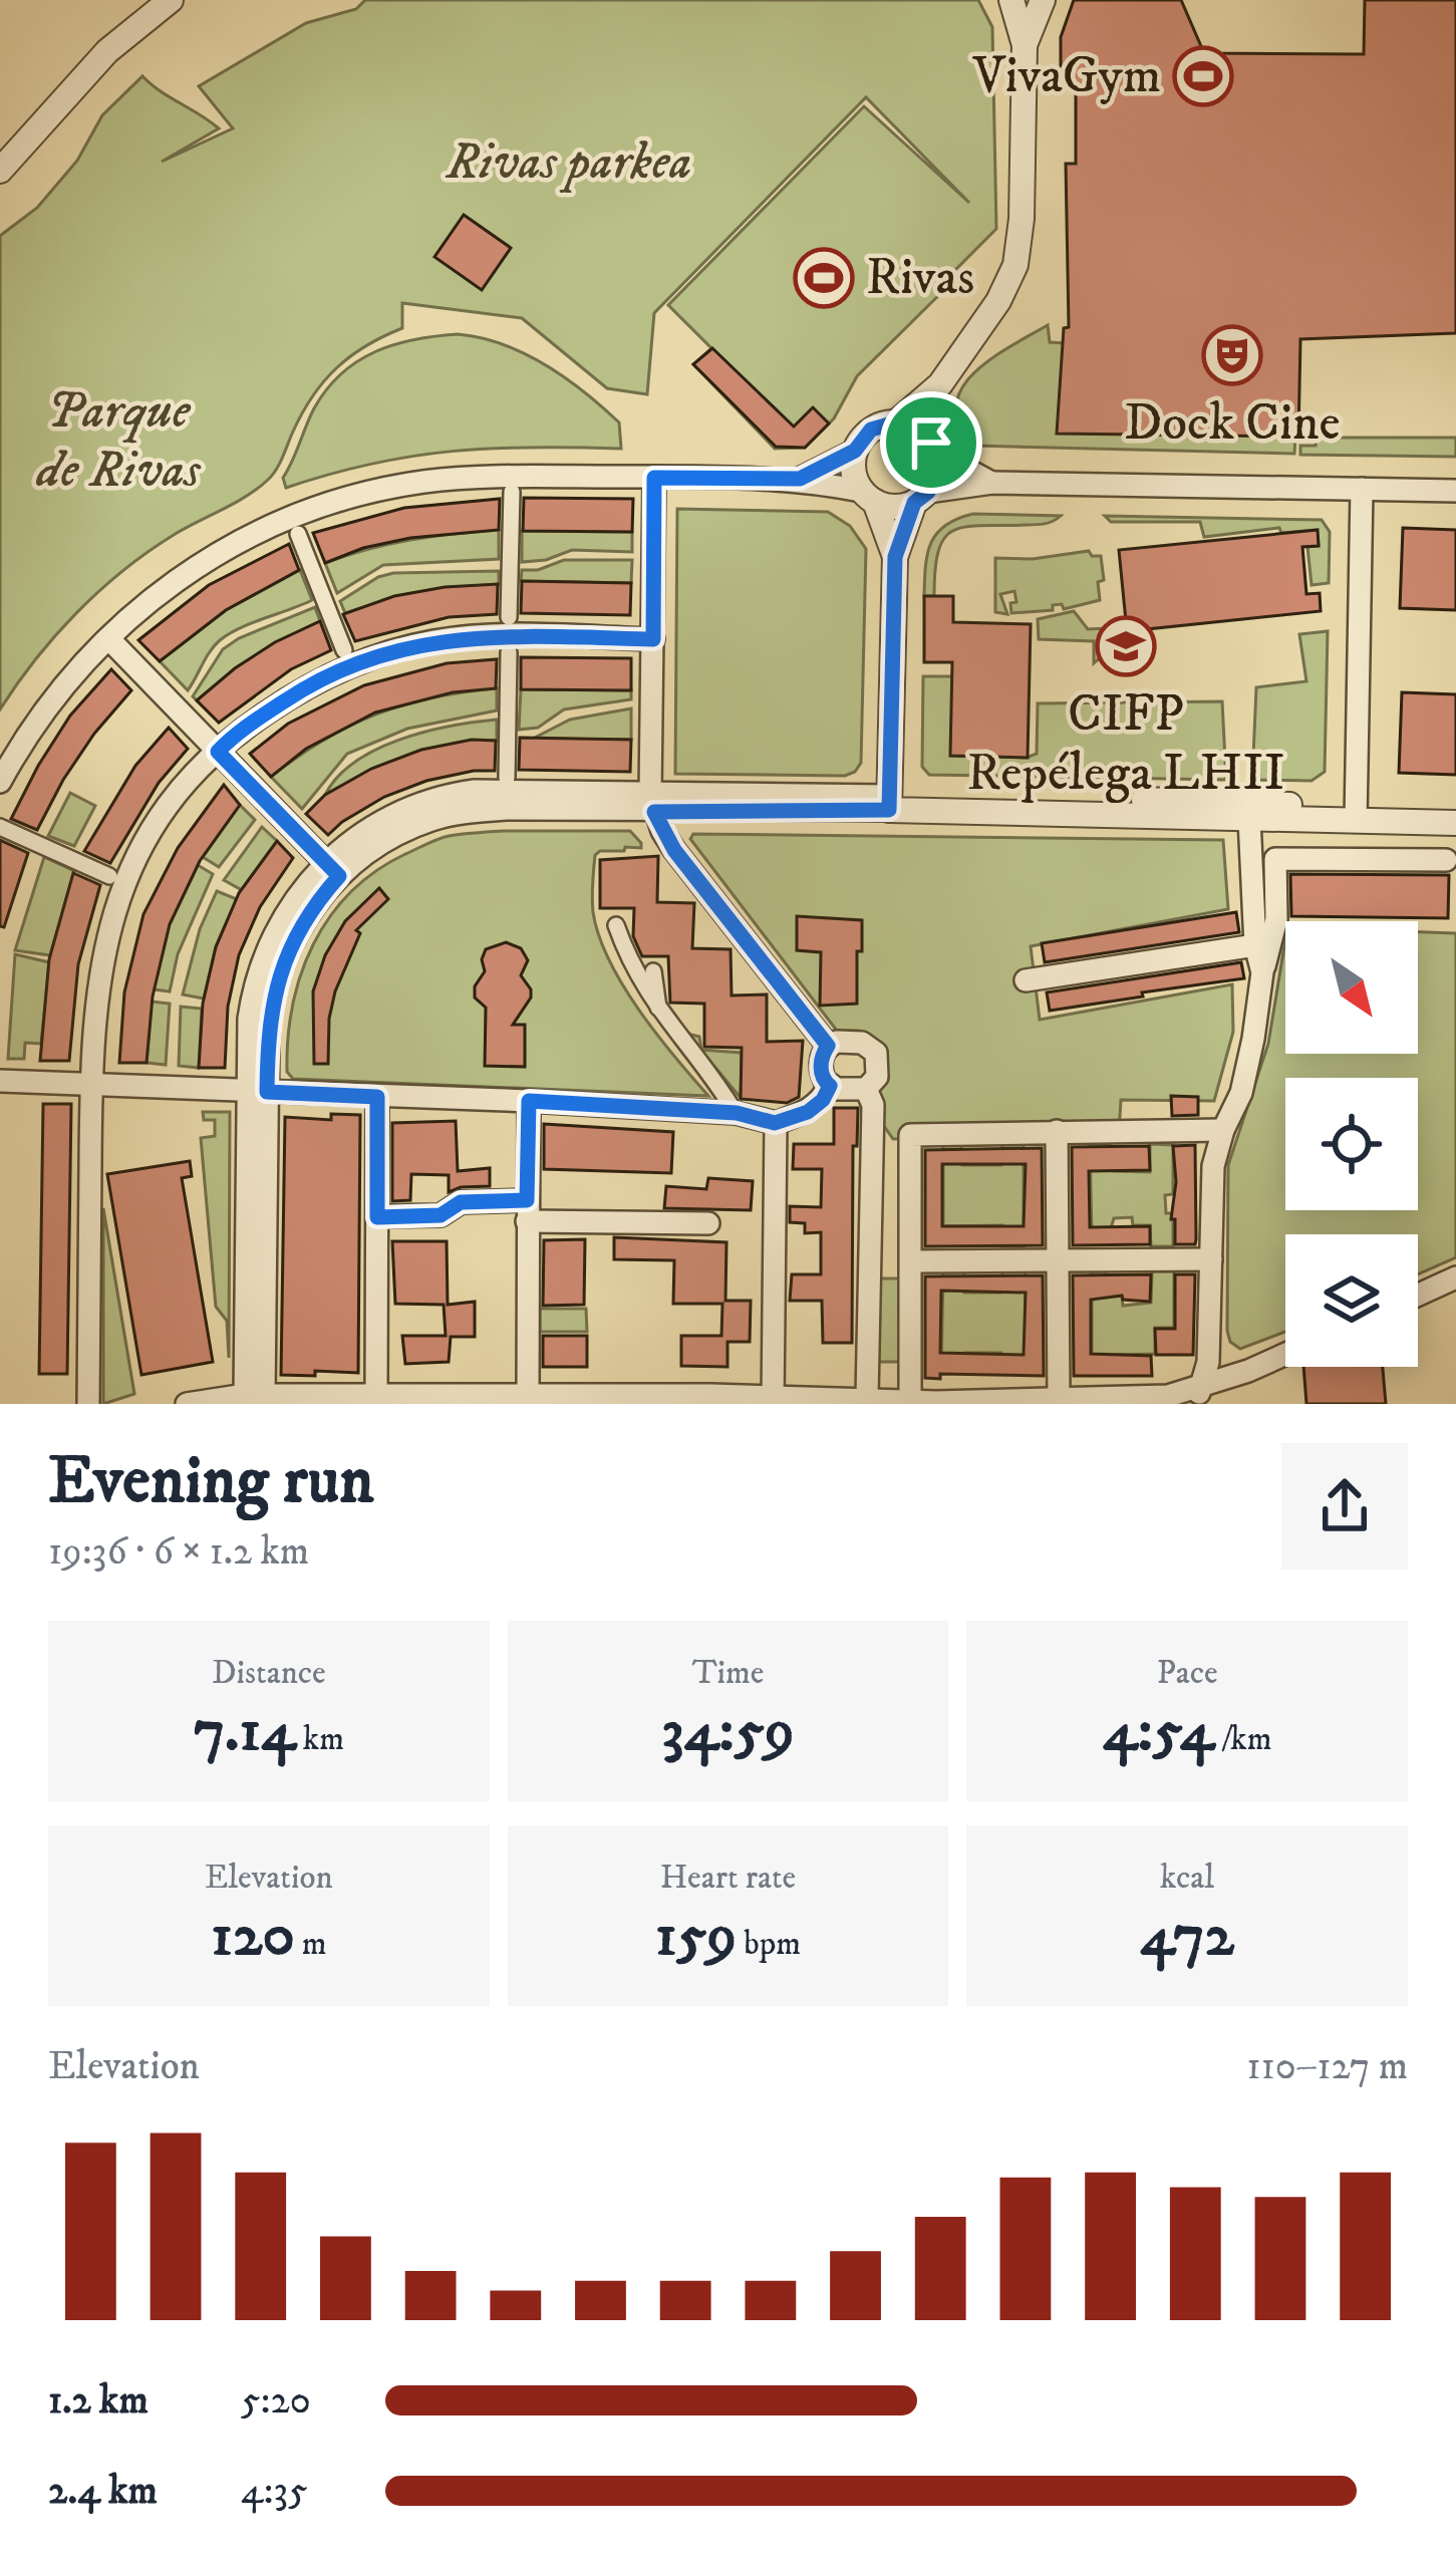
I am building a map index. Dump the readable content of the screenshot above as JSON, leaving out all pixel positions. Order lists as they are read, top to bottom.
{
  "parks": ["Rivas parkea", "Parque de Rivas"],
  "places": {
    "sports": ["VivaGym", "Rivas"],
    "theatre": ["Dock Cine"],
    "school or university": ["CIFP Repélega LHII"]
  },
  "north": "bottom right",
  "page": {
    "heading": ["Evening run", "19:36 · 6 × 1.2 km"],
    "stats": [
      ["Distance", "7.14 km"],
      ["Time", "34:59"],
      ["Pace", "4:54 /km"],
      ["Elevation", "120 m"],
      ["Heart rate", "159 bpm"],
      ["kcal", "472"]
    ],
    "chart": ["Elevation", "110–127 m"],
    "list": [
      {
        "name": "1.2 km",
        "note": "5:20"
      },
      {
        "name": "2.4 km",
        "note": "4:35"
      }
    ]
  }
}
